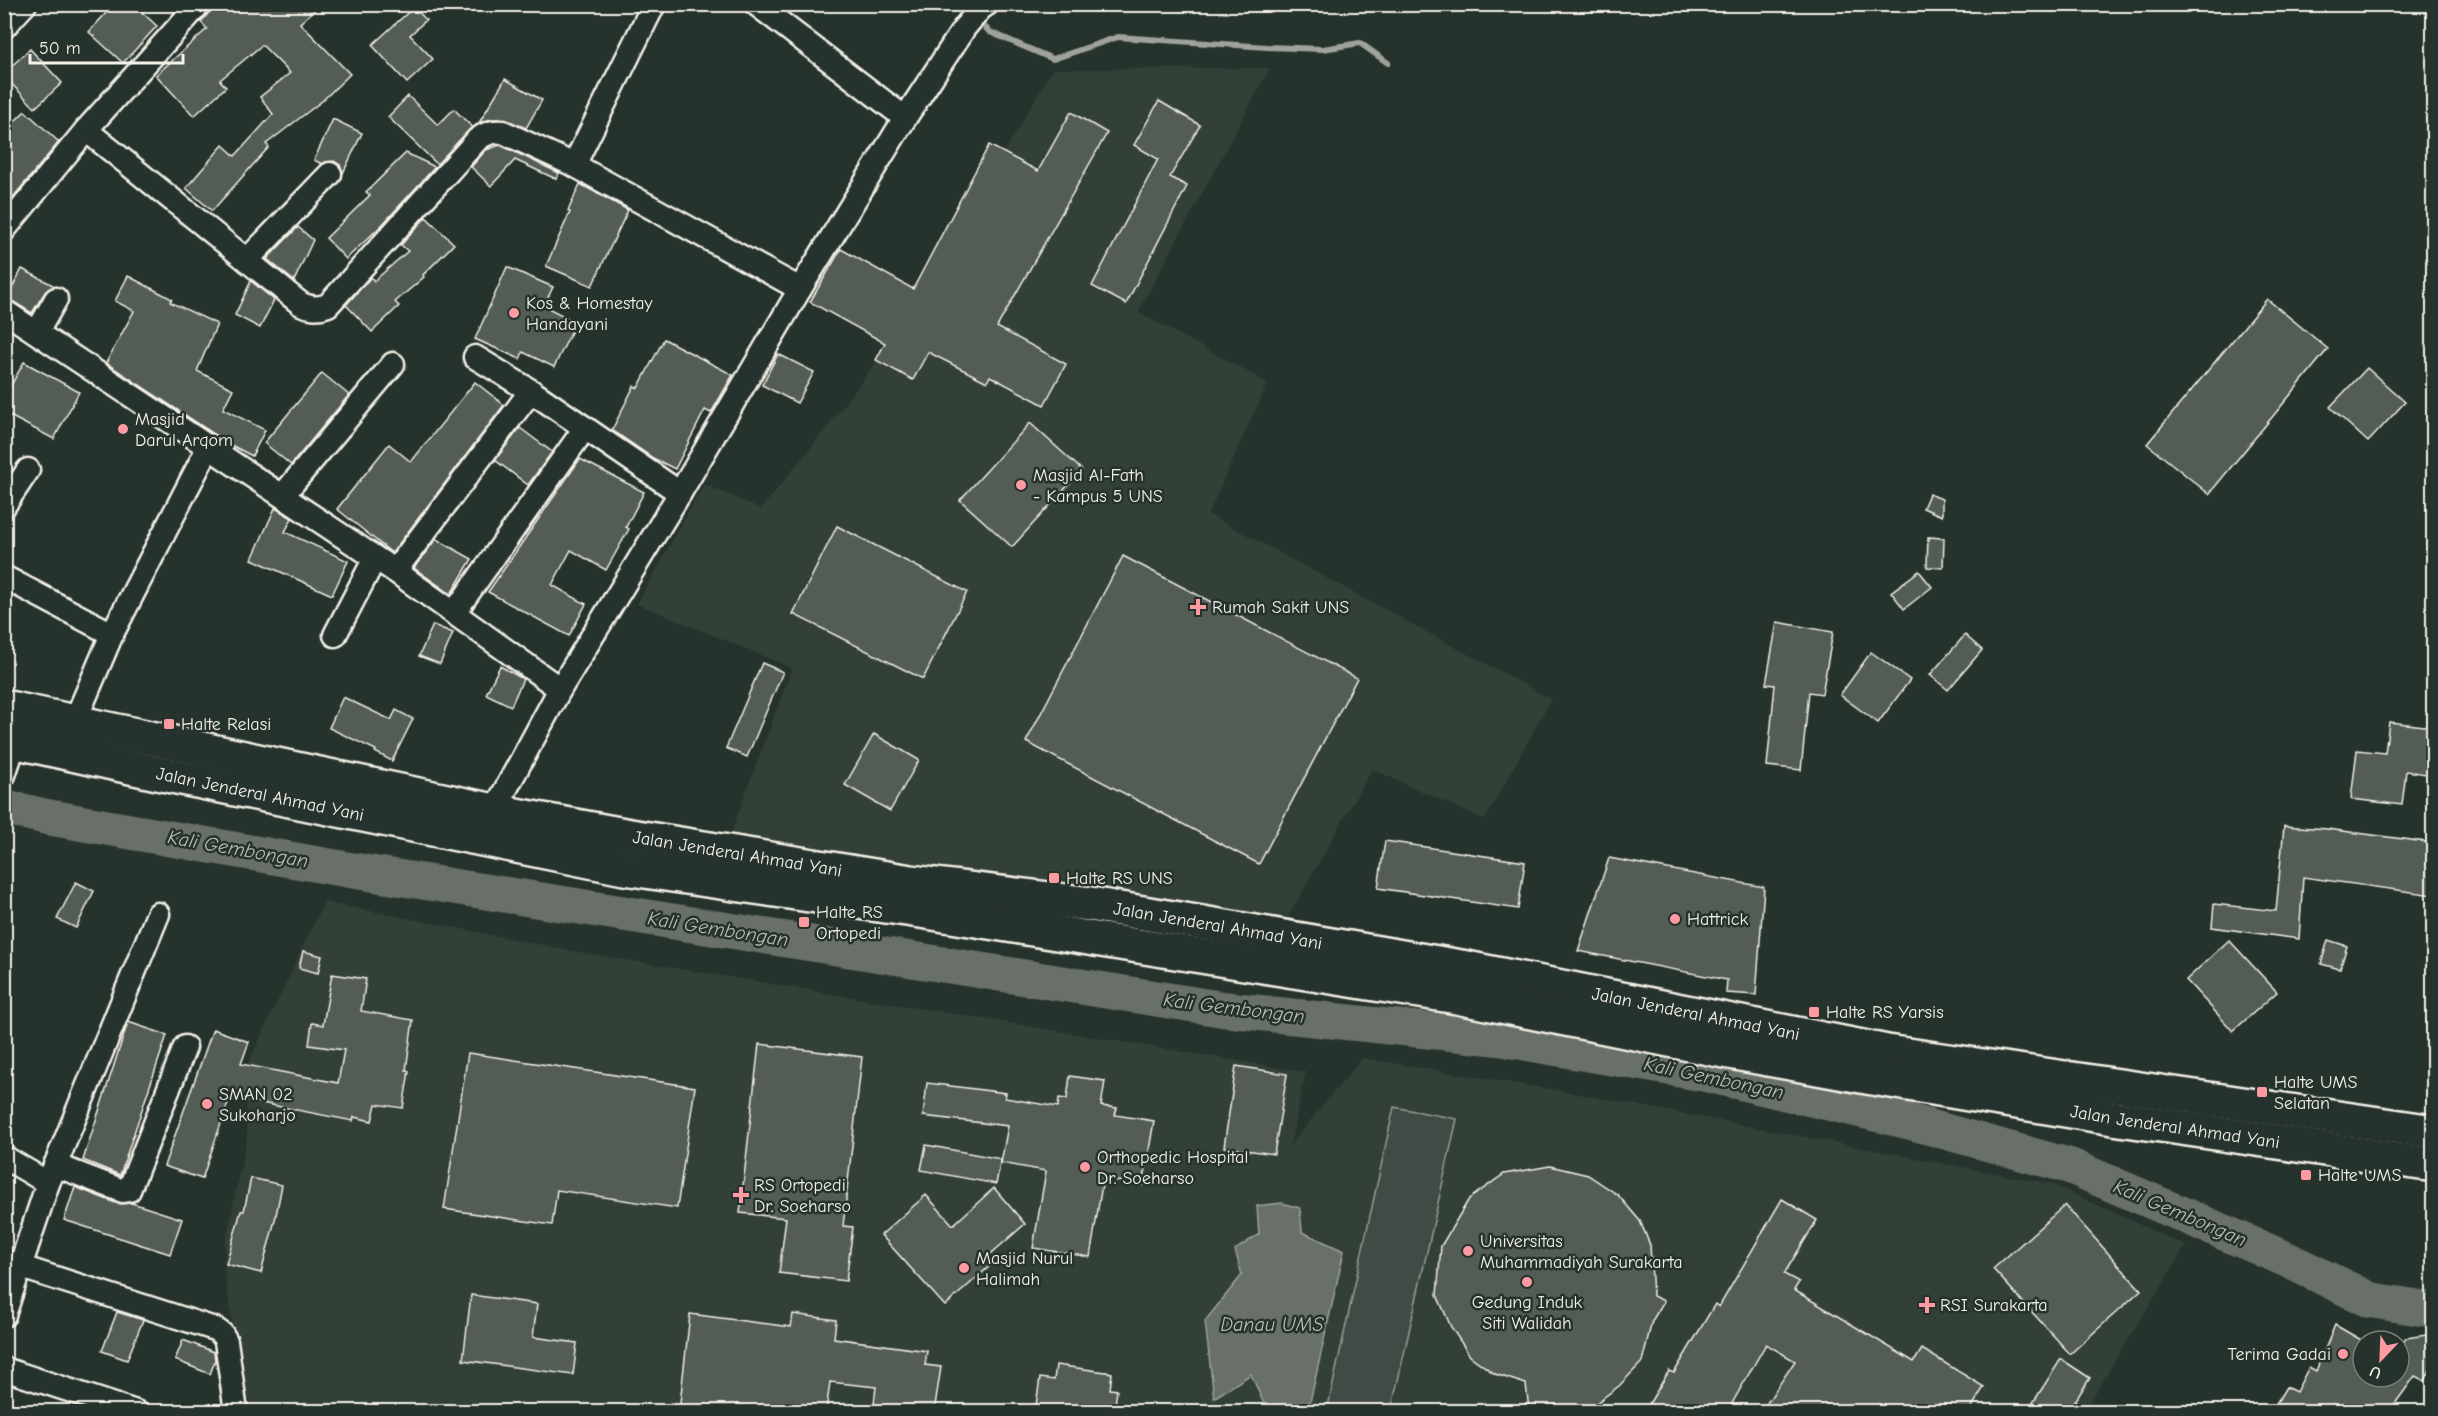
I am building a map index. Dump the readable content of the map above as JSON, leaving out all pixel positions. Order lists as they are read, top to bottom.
{
  "streets": {
    "highway": ["Jalan Jenderal Ahmad Yani"]
  },
  "water": ["Kali Gembongan", "Danau UMS"],
  "places": {
    "other": [
      "Kos & Homestay Handayani",
      "Masjid Darul Arqom",
      "Masjid Al-Fath - Kampus 5 UNS",
      "Hattrick",
      "SMAN 02 Sukoharjo",
      "Orthopedic Hospital Dr. Soeharso",
      "Universitas Muhammadiyah Surakarta",
      "Masjid Nurul Halimah",
      "Gedung Induk Siti Walidah",
      "Terima Gadai"
    ],
    "health": ["Rumah Sakit UNS", "RS Ortopedi Dr. Soeharso", "RSI Surakarta"],
    "transit": [
      "Halte Relasi",
      "Halte RS UNS",
      "Halte RS Ortopedi",
      "Halte RS Yarsis",
      "Halte UMS Selatan",
      "Halte UMS"
    ]
  },
  "scale_bar": "50 m",
  "north": "bottom left"
}
